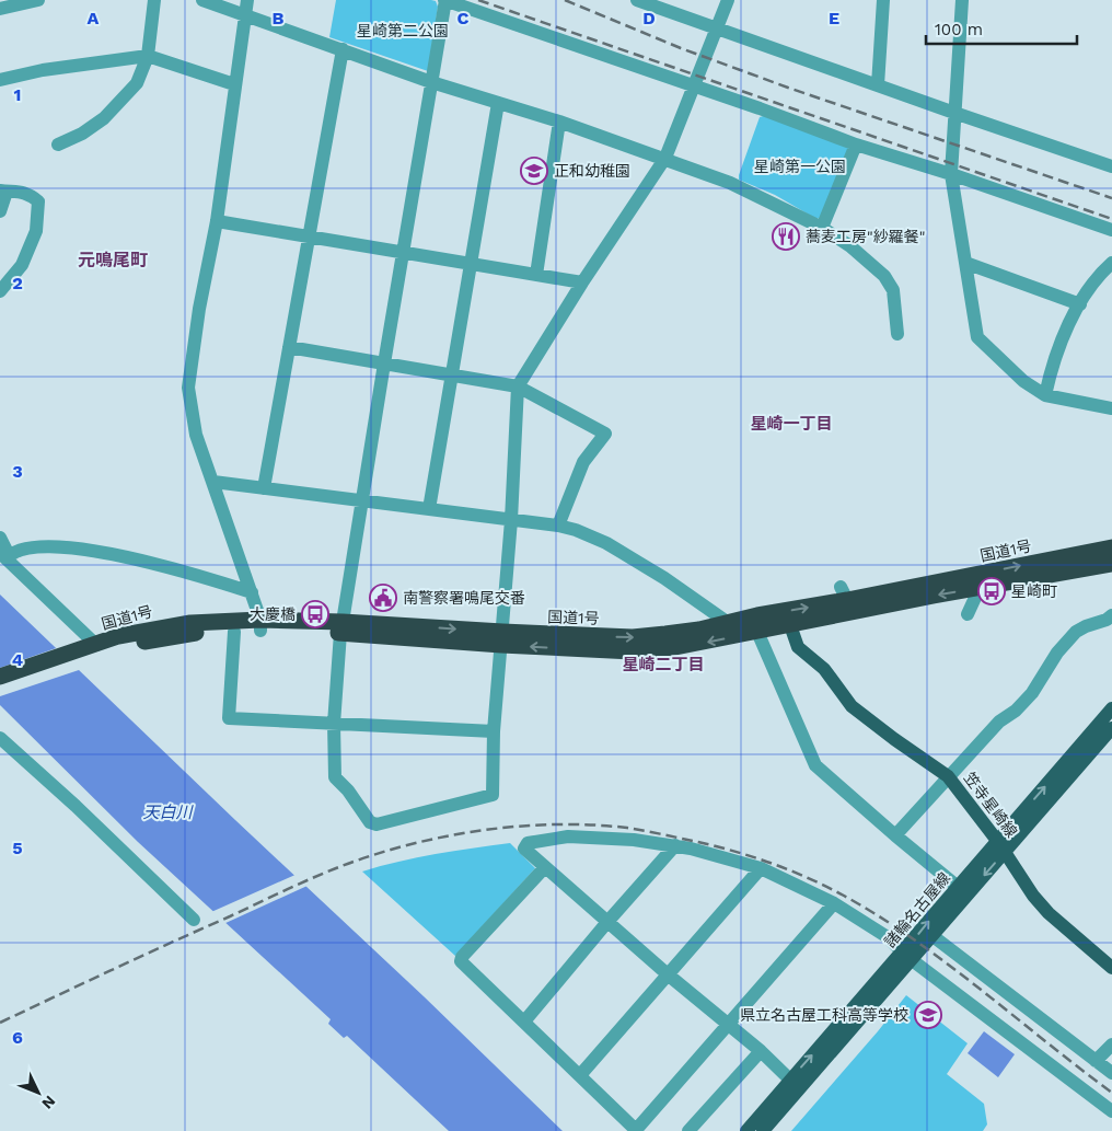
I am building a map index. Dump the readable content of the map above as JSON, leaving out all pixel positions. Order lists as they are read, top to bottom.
{
  "streets": {
    "highway": ["国道1号"],
    "main road": ["笠寺星崎線", "諸輪名古屋線"]
  },
  "crossings": [
    ["国道1号", "笠寺星崎線"],
    ["笠寺星崎線", "諸輪名古屋線"]
  ],
  "districts": ["元鳴尾町", "星崎一丁目", "星崎二丁目"],
  "water": ["天白川"],
  "parks": ["星崎第二公園", "星崎第一公園"],
  "places": {
    "school or university": ["正和幼稚園", "県立名古屋工科高等学校"],
    "restaurant": ["蕎麦工房\"紗羅餐\""],
    "bus stop": ["星崎町", "大慶橋"],
    "public building": ["南警察署鳴尾交番"]
  },
  "scale_bar": "100 m",
  "north": "bottom right",
  "grid": {
    "columns": [
      "A",
      "B",
      "C",
      "D",
      "E"
    ],
    "rows": [
      "1",
      "2",
      "3",
      "4",
      "5",
      "6"
    ]
  }
}
